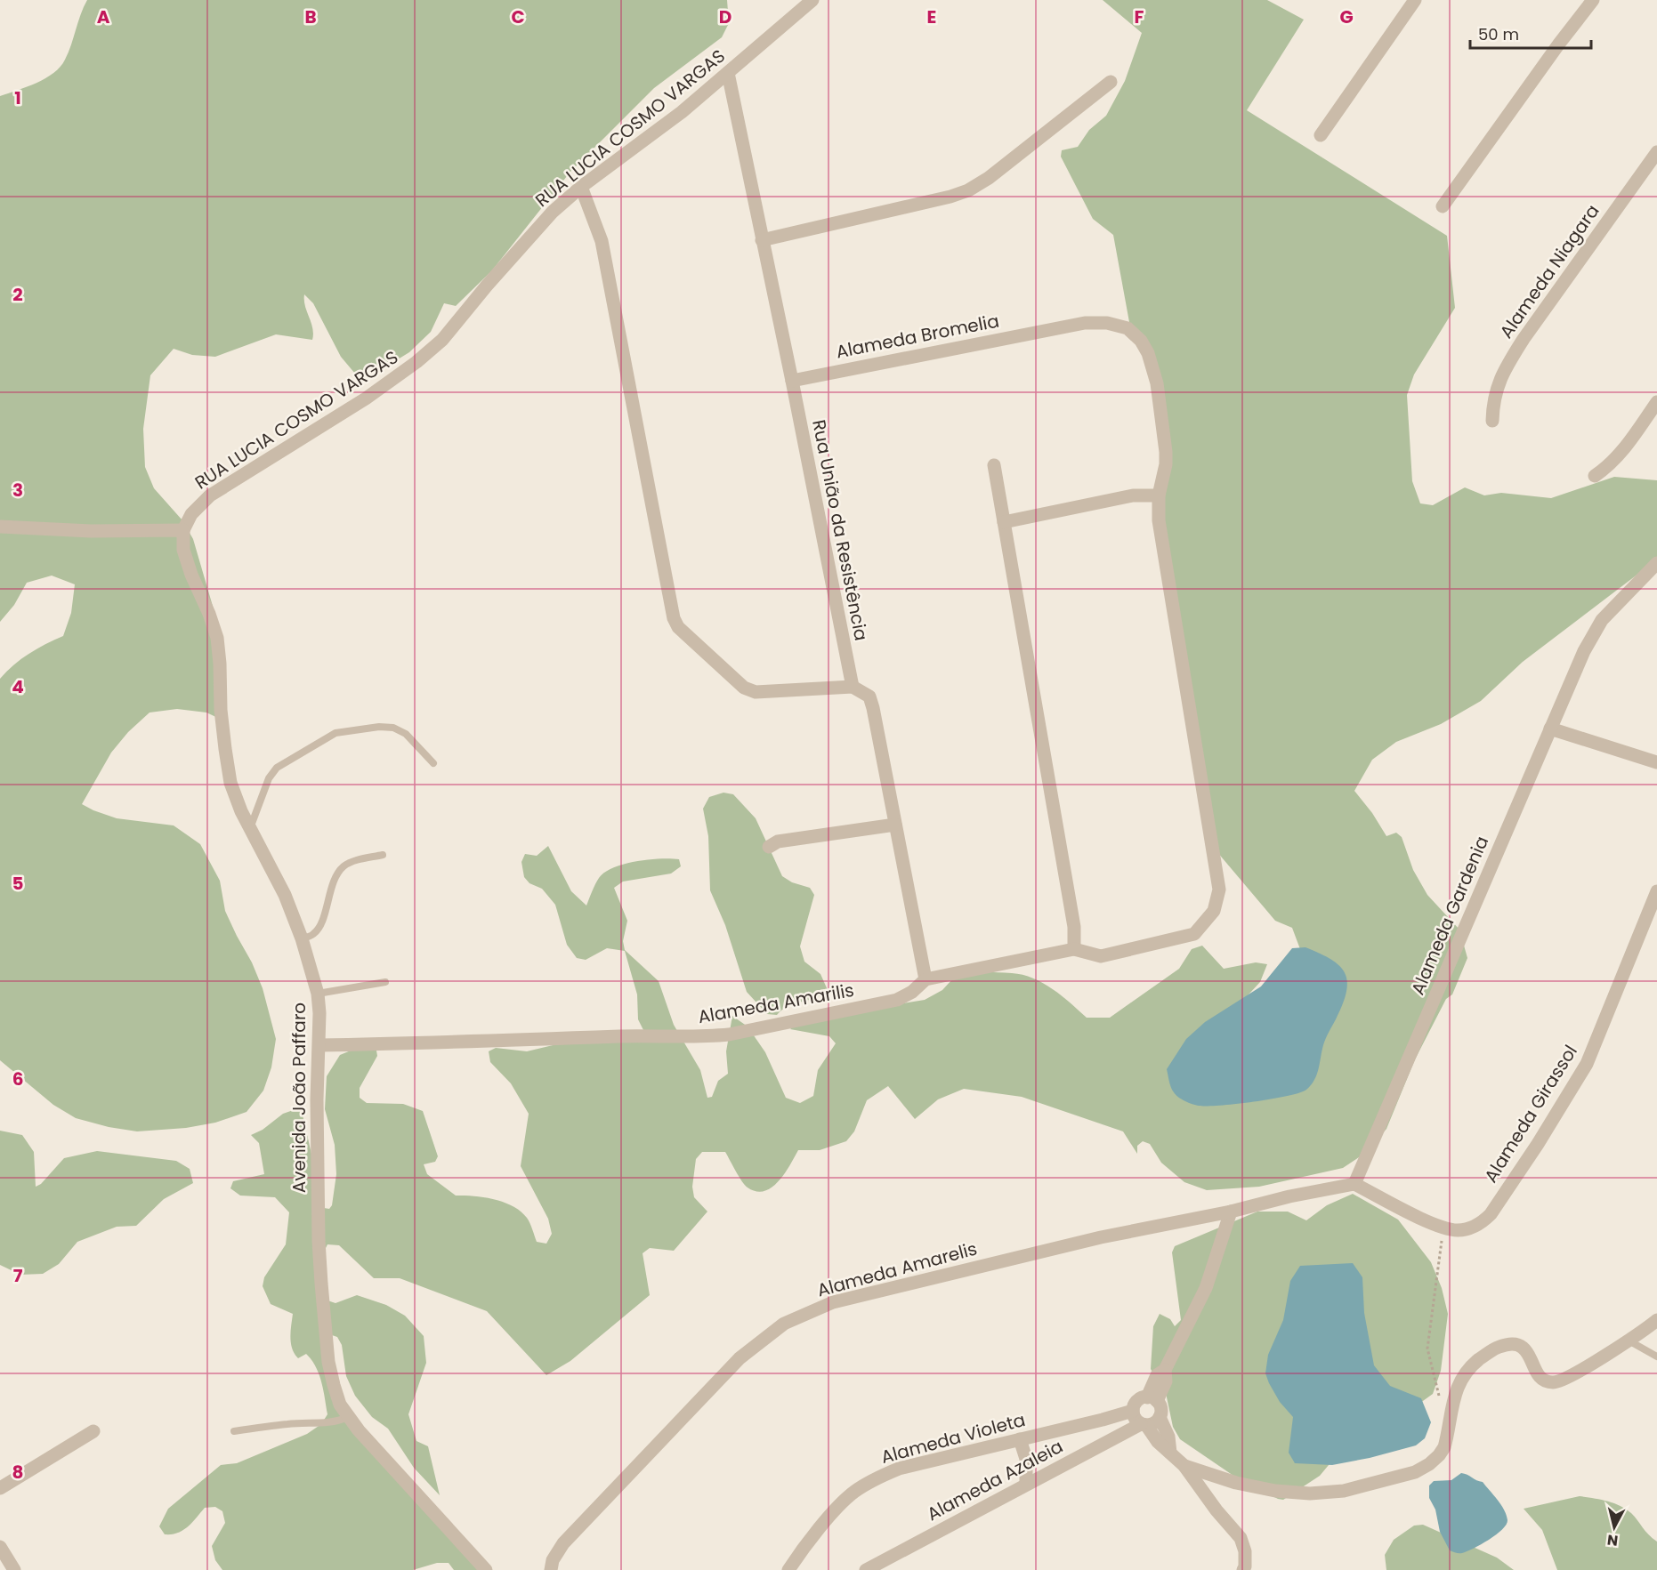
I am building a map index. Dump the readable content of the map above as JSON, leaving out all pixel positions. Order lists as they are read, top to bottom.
{
  "streets": {
    "street": [
      "RUA LUCIA COSMO VARGAS",
      "Alameda Niagara",
      "Alameda Bromelia",
      "Rua União da Resistência",
      "Alameda Gardenia",
      "Alameda Amarilis",
      "Avenida João Paffaro",
      "Alameda Girassol",
      "Alameda Amarelis",
      "Alameda Violeta",
      "Alameda Azaleia"
    ]
  },
  "crossings": [
    ["RUA LUCIA COSMO VARGAS", "Avenida João Paffaro"],
    ["Alameda Bromelia", "Rua União da Resistência"],
    ["Alameda Bromelia", "Alameda Amarilis"],
    ["Alameda Gardenia", "Alameda Girassol"],
    ["Alameda Amarilis", "Avenida João Paffaro"],
    ["Alameda Violeta", "Alameda Azaleia"]
  ],
  "scale_bar": "50 m",
  "north": "bottom",
  "grid": {
    "columns": [
      "A",
      "B",
      "C",
      "D",
      "E",
      "F",
      "G"
    ],
    "rows": [
      "1",
      "2",
      "3",
      "4",
      "5",
      "6",
      "7",
      "8"
    ]
  }
}
